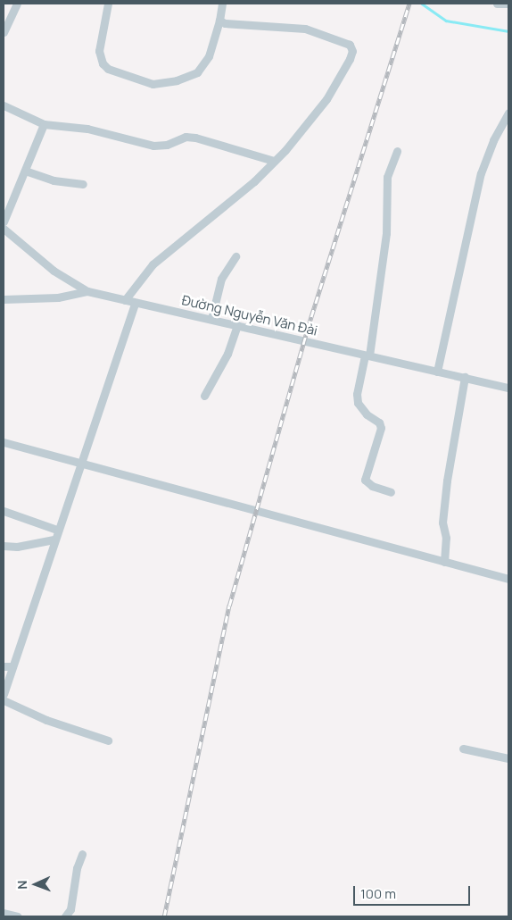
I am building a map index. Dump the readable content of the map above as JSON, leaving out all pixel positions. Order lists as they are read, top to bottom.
{
  "streets": {
    "street": ["Đường Nguyễn Văn Đài"]
  },
  "scale_bar": "100 m",
  "north": "left"
}
